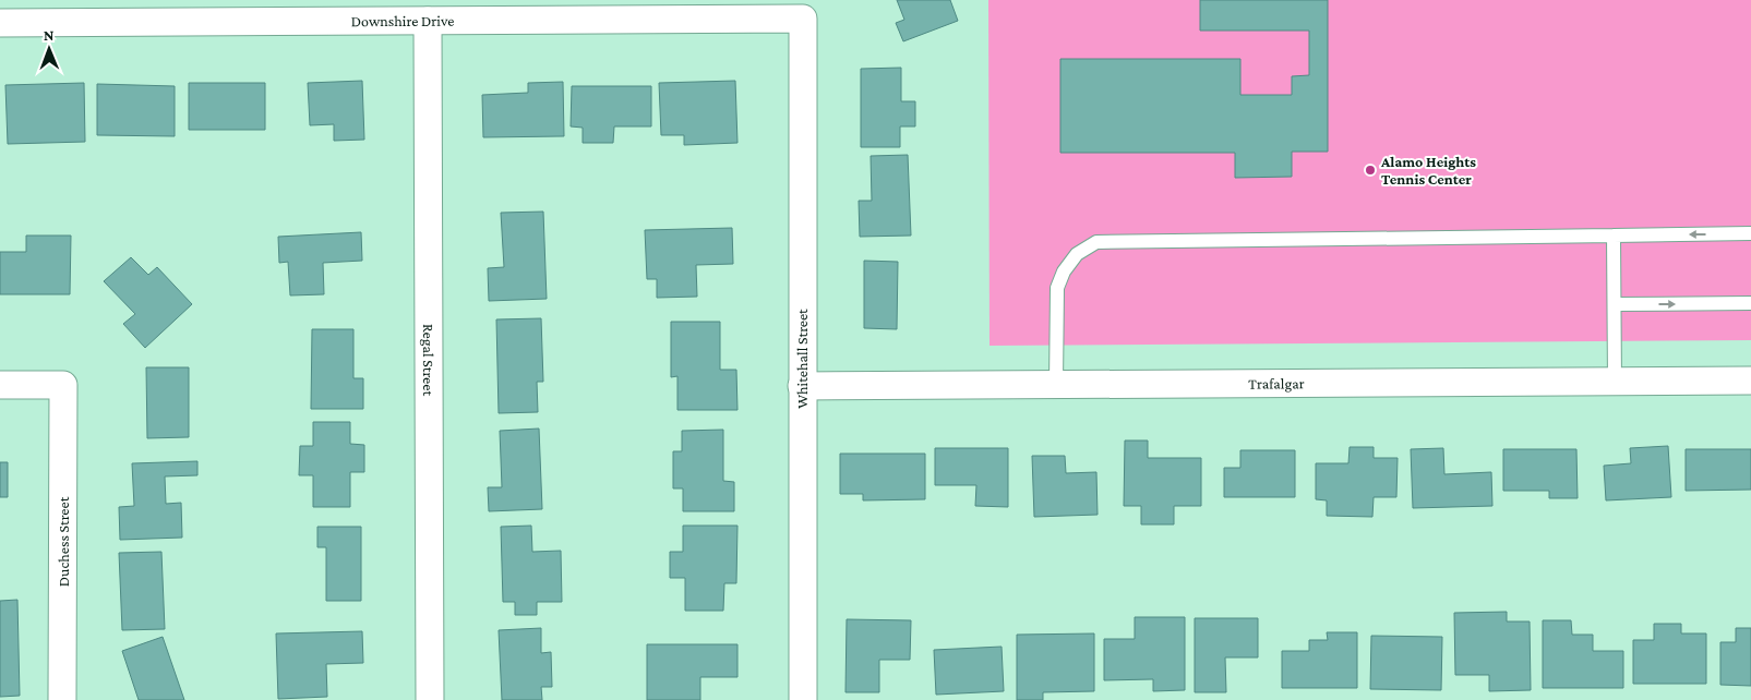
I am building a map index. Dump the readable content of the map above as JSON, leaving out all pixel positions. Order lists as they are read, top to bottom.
{
  "streets": {
    "street": [
      "Downshire Drive",
      "Whitehall Street",
      "Regal Street",
      "Trafalgar",
      "Duchess Street"
    ]
  },
  "crossings": [
    ["Downshire Drive", "Whitehall Street"],
    ["Downshire Drive", "Regal Street"],
    ["Whitehall Street", "Trafalgar"]
  ],
  "places": ["Alamo Heights Tennis Center"],
  "north": "top"
}
